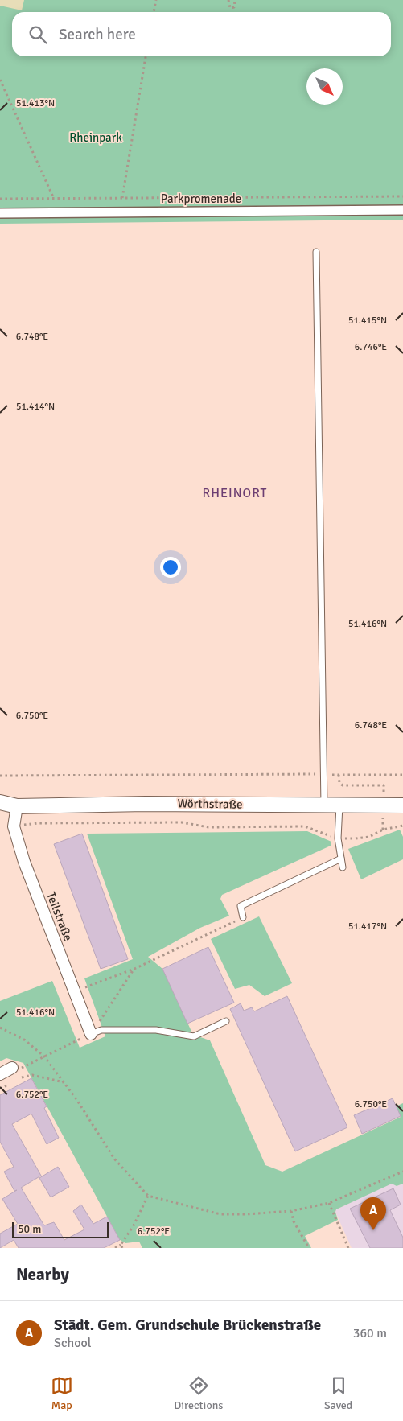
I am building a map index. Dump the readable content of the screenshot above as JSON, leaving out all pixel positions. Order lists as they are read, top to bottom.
{
  "streets": {
    "street": ["Parkpromenade", "Wörthstraße", "Teilstraße"]
  },
  "crossings": [
    ["Wörthstraße", "Teilstraße"]
  ],
  "districts": ["RHEINORT"],
  "parks": ["Rheinpark"],
  "scale_bar": "50 m",
  "north": "bottom right",
  "page": {
    "search": "Search here",
    "pins": "A",
    "scale": "50 m",
    "heading": "Nearby",
    "list": [
      {
        "mark": "A",
        "name": "Städt. Gem. Grundschule Brückenstraße",
        "note": "School",
        "value": "360 m"
      }
    ],
    "nav": ["Map", "Directions", "Saved"]
  },
  "coordinates": [
    "51.413°N",
    "51.415°N",
    "6.748°E",
    "6.746°E",
    "51.414°N",
    "51.416°N",
    "6.750°E",
    "51.417°N",
    "6.752°E"
  ]
}
